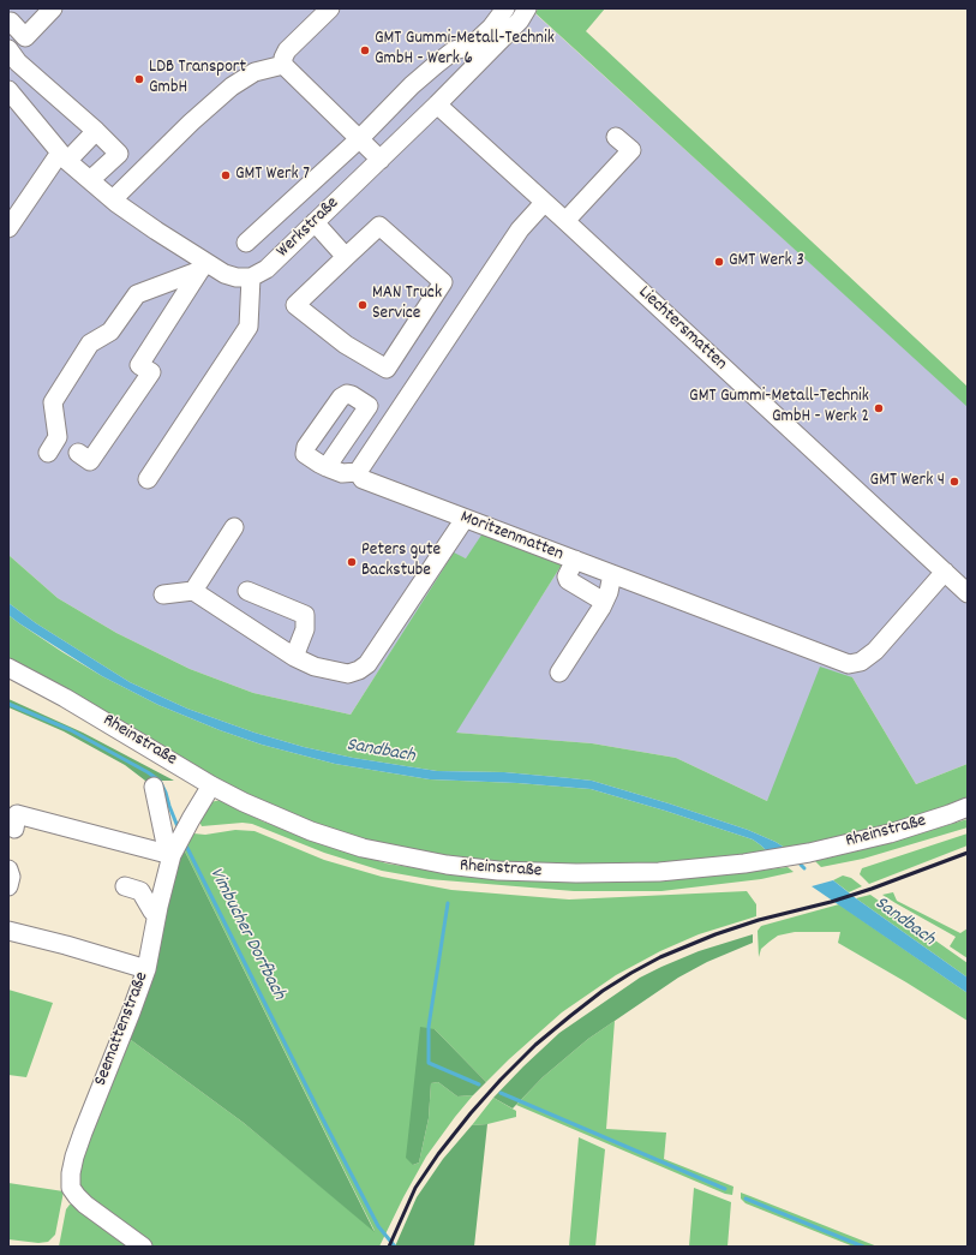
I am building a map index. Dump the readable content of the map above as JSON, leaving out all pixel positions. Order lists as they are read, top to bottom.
{
  "streets": {
    "street": [
      "Werkstraße",
      "Liechtersmatten",
      "Moritzenmatten",
      "Rheinstraße",
      "Seemattenstraße"
    ]
  },
  "crossings": [
    ["Werkstraße", "Liechtersmatten"],
    ["Liechtersmatten", "Moritzenmatten"],
    ["Rheinstraße", "Seemattenstraße"]
  ],
  "water": ["Sandbach", "Vimbucher Dorfbach"],
  "places": [
    "GMT Gummi-Metall-Technik GmbH - Werk 6",
    "LDB Transport GmbH",
    "GMT Werk 7",
    "GMT Werk 3",
    "MAN Truck Service",
    "GMT Gummi-Metall-Technik GmbH - Werk 2",
    "GMT Werk 4",
    "Peters gute Backstube"
  ]
}
